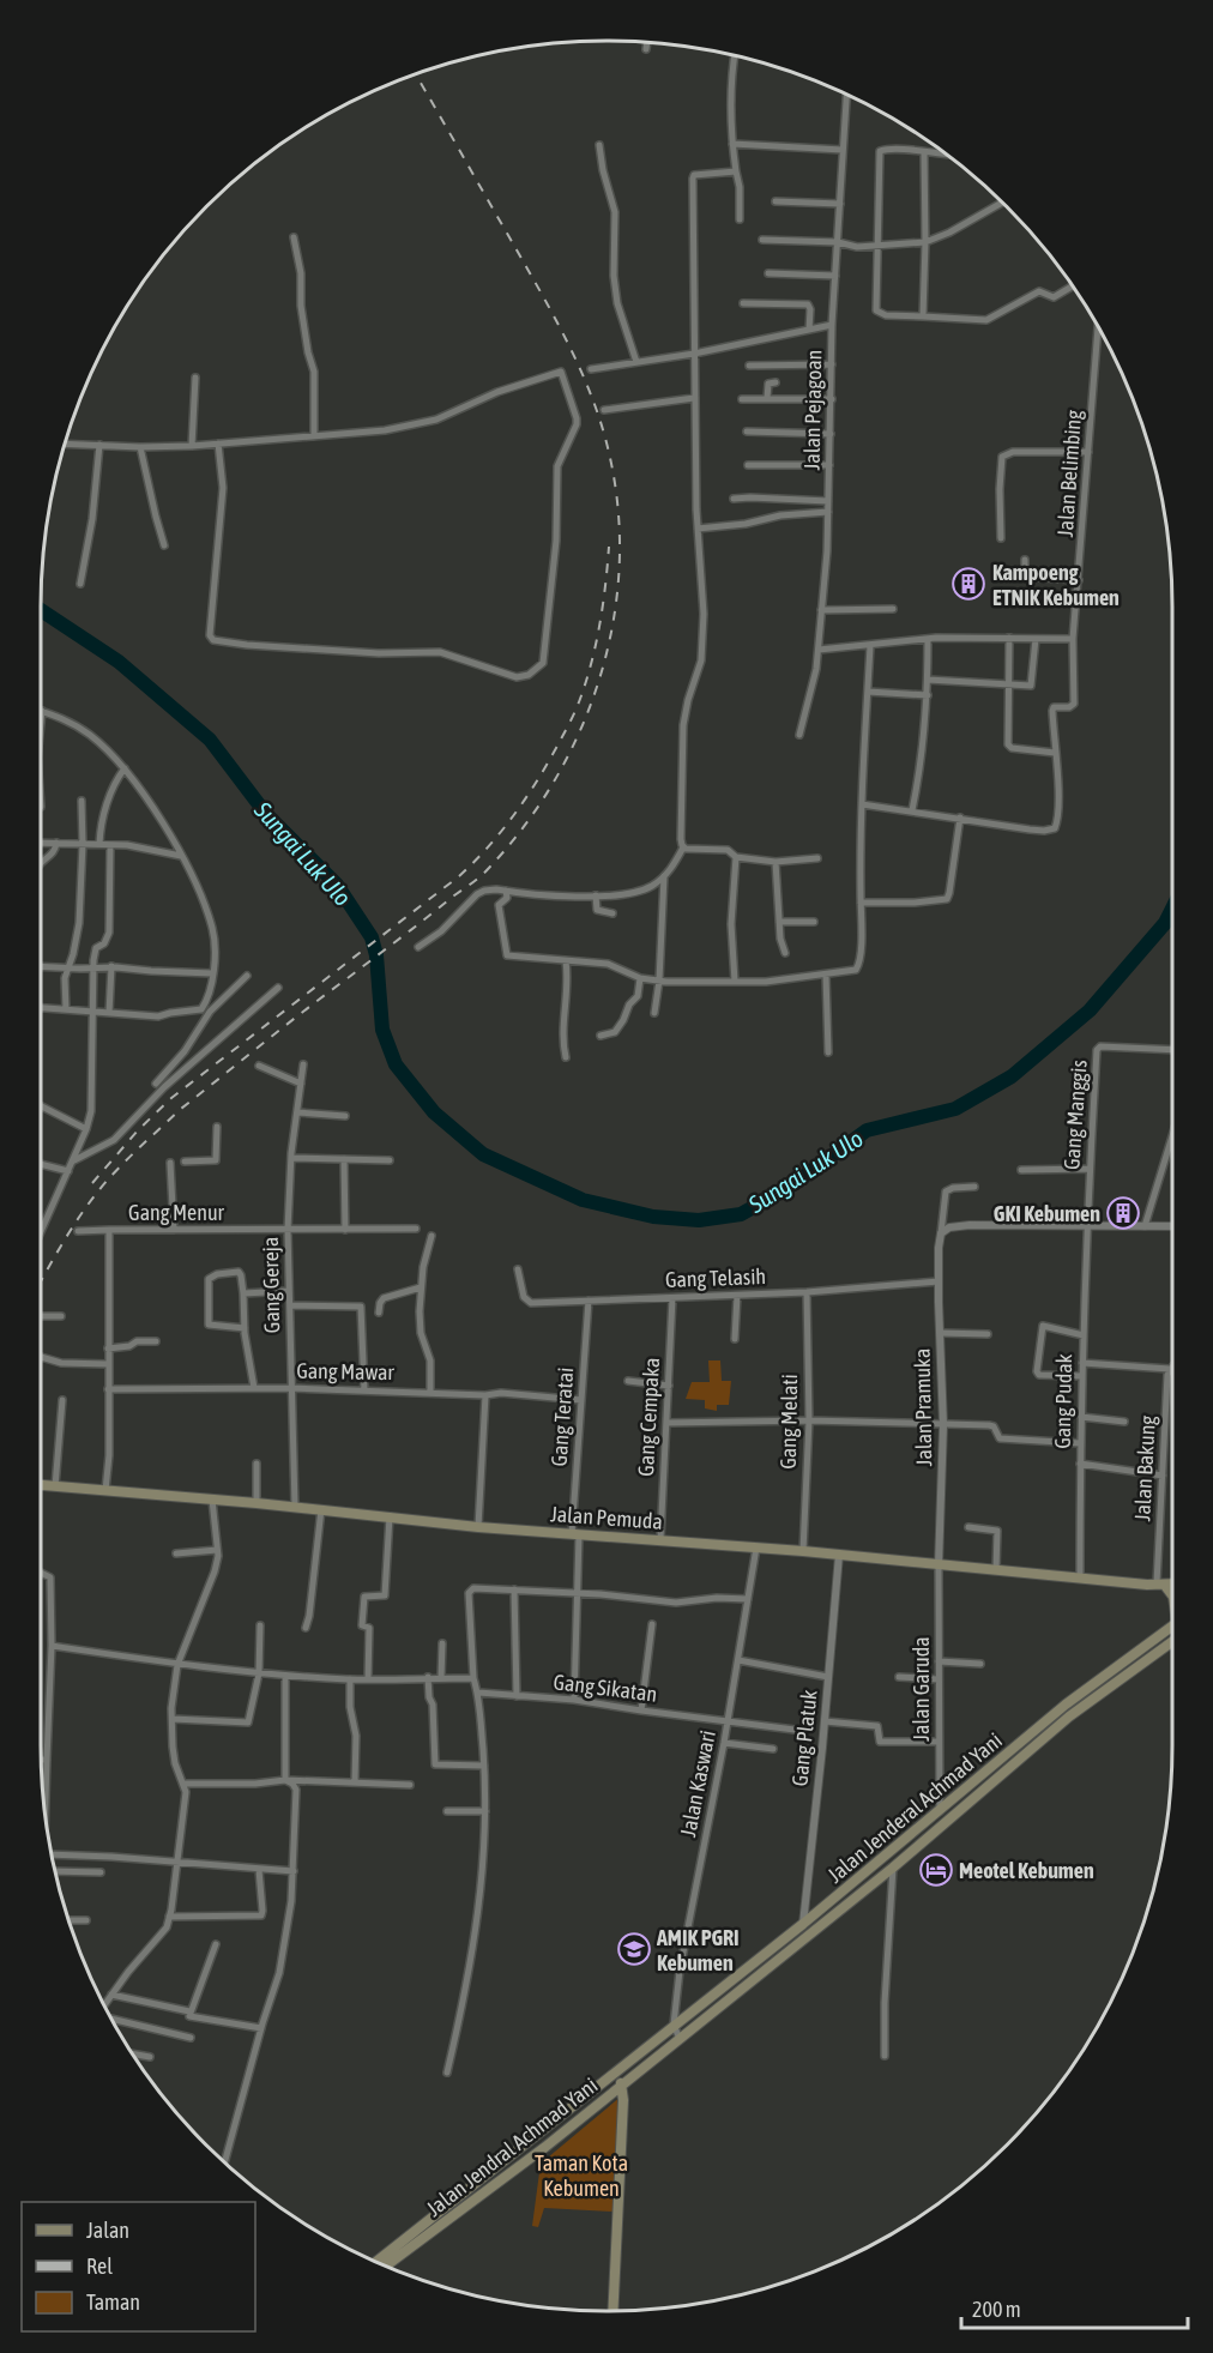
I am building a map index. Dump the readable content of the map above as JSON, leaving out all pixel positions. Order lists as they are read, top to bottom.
{
  "streets": {
    "main road": ["Jalan Pemuda", "Jalan Jenderal Achmad Yani", "Jalan Jendral Achmad Yani"],
    "street": [
      "Jalan Pejagoan",
      "Jalan Belimbing",
      "Gang Manggis",
      "Gang Menur",
      "Gang Telasih",
      "Gang Gereja",
      "Gang Mawar",
      "Gang Pudak",
      "Jalan Pramuka",
      "Gang Teratai",
      "Gang Cempaka",
      "Gang Melati",
      "Jalan Bakung",
      "Gang Sikatan",
      "Jalan Garuda",
      "Gang Platuk",
      "Jalan Kaswari"
    ]
  },
  "crossings": [
    ["Gang Manggis", "Gang Pudak"],
    ["Gang Menur", "Gang Gereja"],
    ["Gang Menur", "Gang Mawar"],
    ["Gang Menur", "Jalan Pemuda"],
    ["Gang Telasih", "Jalan Pramuka"],
    ["Gang Telasih", "Gang Teratai"],
    ["Gang Telasih", "Gang Cempaka"],
    ["Gang Telasih", "Gang Melati"],
    ["Gang Gereja", "Gang Mawar"],
    ["Gang Gereja", "Jalan Pemuda"],
    ["Gang Mawar", "Gang Teratai"],
    ["Gang Pudak", "Jalan Pemuda"],
    ["Jalan Pramuka", "Jalan Pemuda"],
    ["Jalan Pramuka", "Jalan Garuda"],
    ["Gang Teratai", "Jalan Pemuda"],
    ["Gang Teratai", "Gang Sikatan"],
    ["Gang Cempaka", "Jalan Pemuda"],
    ["Gang Melati", "Jalan Pemuda"],
    ["Jalan Bakung", "Jalan Pemuda"],
    ["Jalan Pemuda", "Jalan Garuda"],
    ["Jalan Pemuda", "Gang Platuk"],
    ["Jalan Pemuda", "Jalan Kaswari"],
    ["Gang Sikatan", "Jalan Kaswari"],
    ["Jalan Garuda", "Jalan Jenderal Achmad Yani"],
    ["Gang Platuk", "Jalan Jenderal Achmad Yani"],
    ["Jalan Kaswari", "Jalan Jenderal Achmad Yani"],
    ["Jalan Jenderal Achmad Yani", "Jalan Jendral Achmad Yani"]
  ],
  "water": ["Sungai Luk Ulo"],
  "parks": ["Taman Kota Kebumen"],
  "places": {
    "building": ["Kampoeng ETNIK Kebumen", "GKI Kebumen"],
    "hotel": ["Meotel Kebumen"],
    "school or university": ["AMIK PGRI Kebumen"]
  },
  "legend": ["Jalan", "Rel", "Taman"],
  "scale_bar": "200 m"
}
